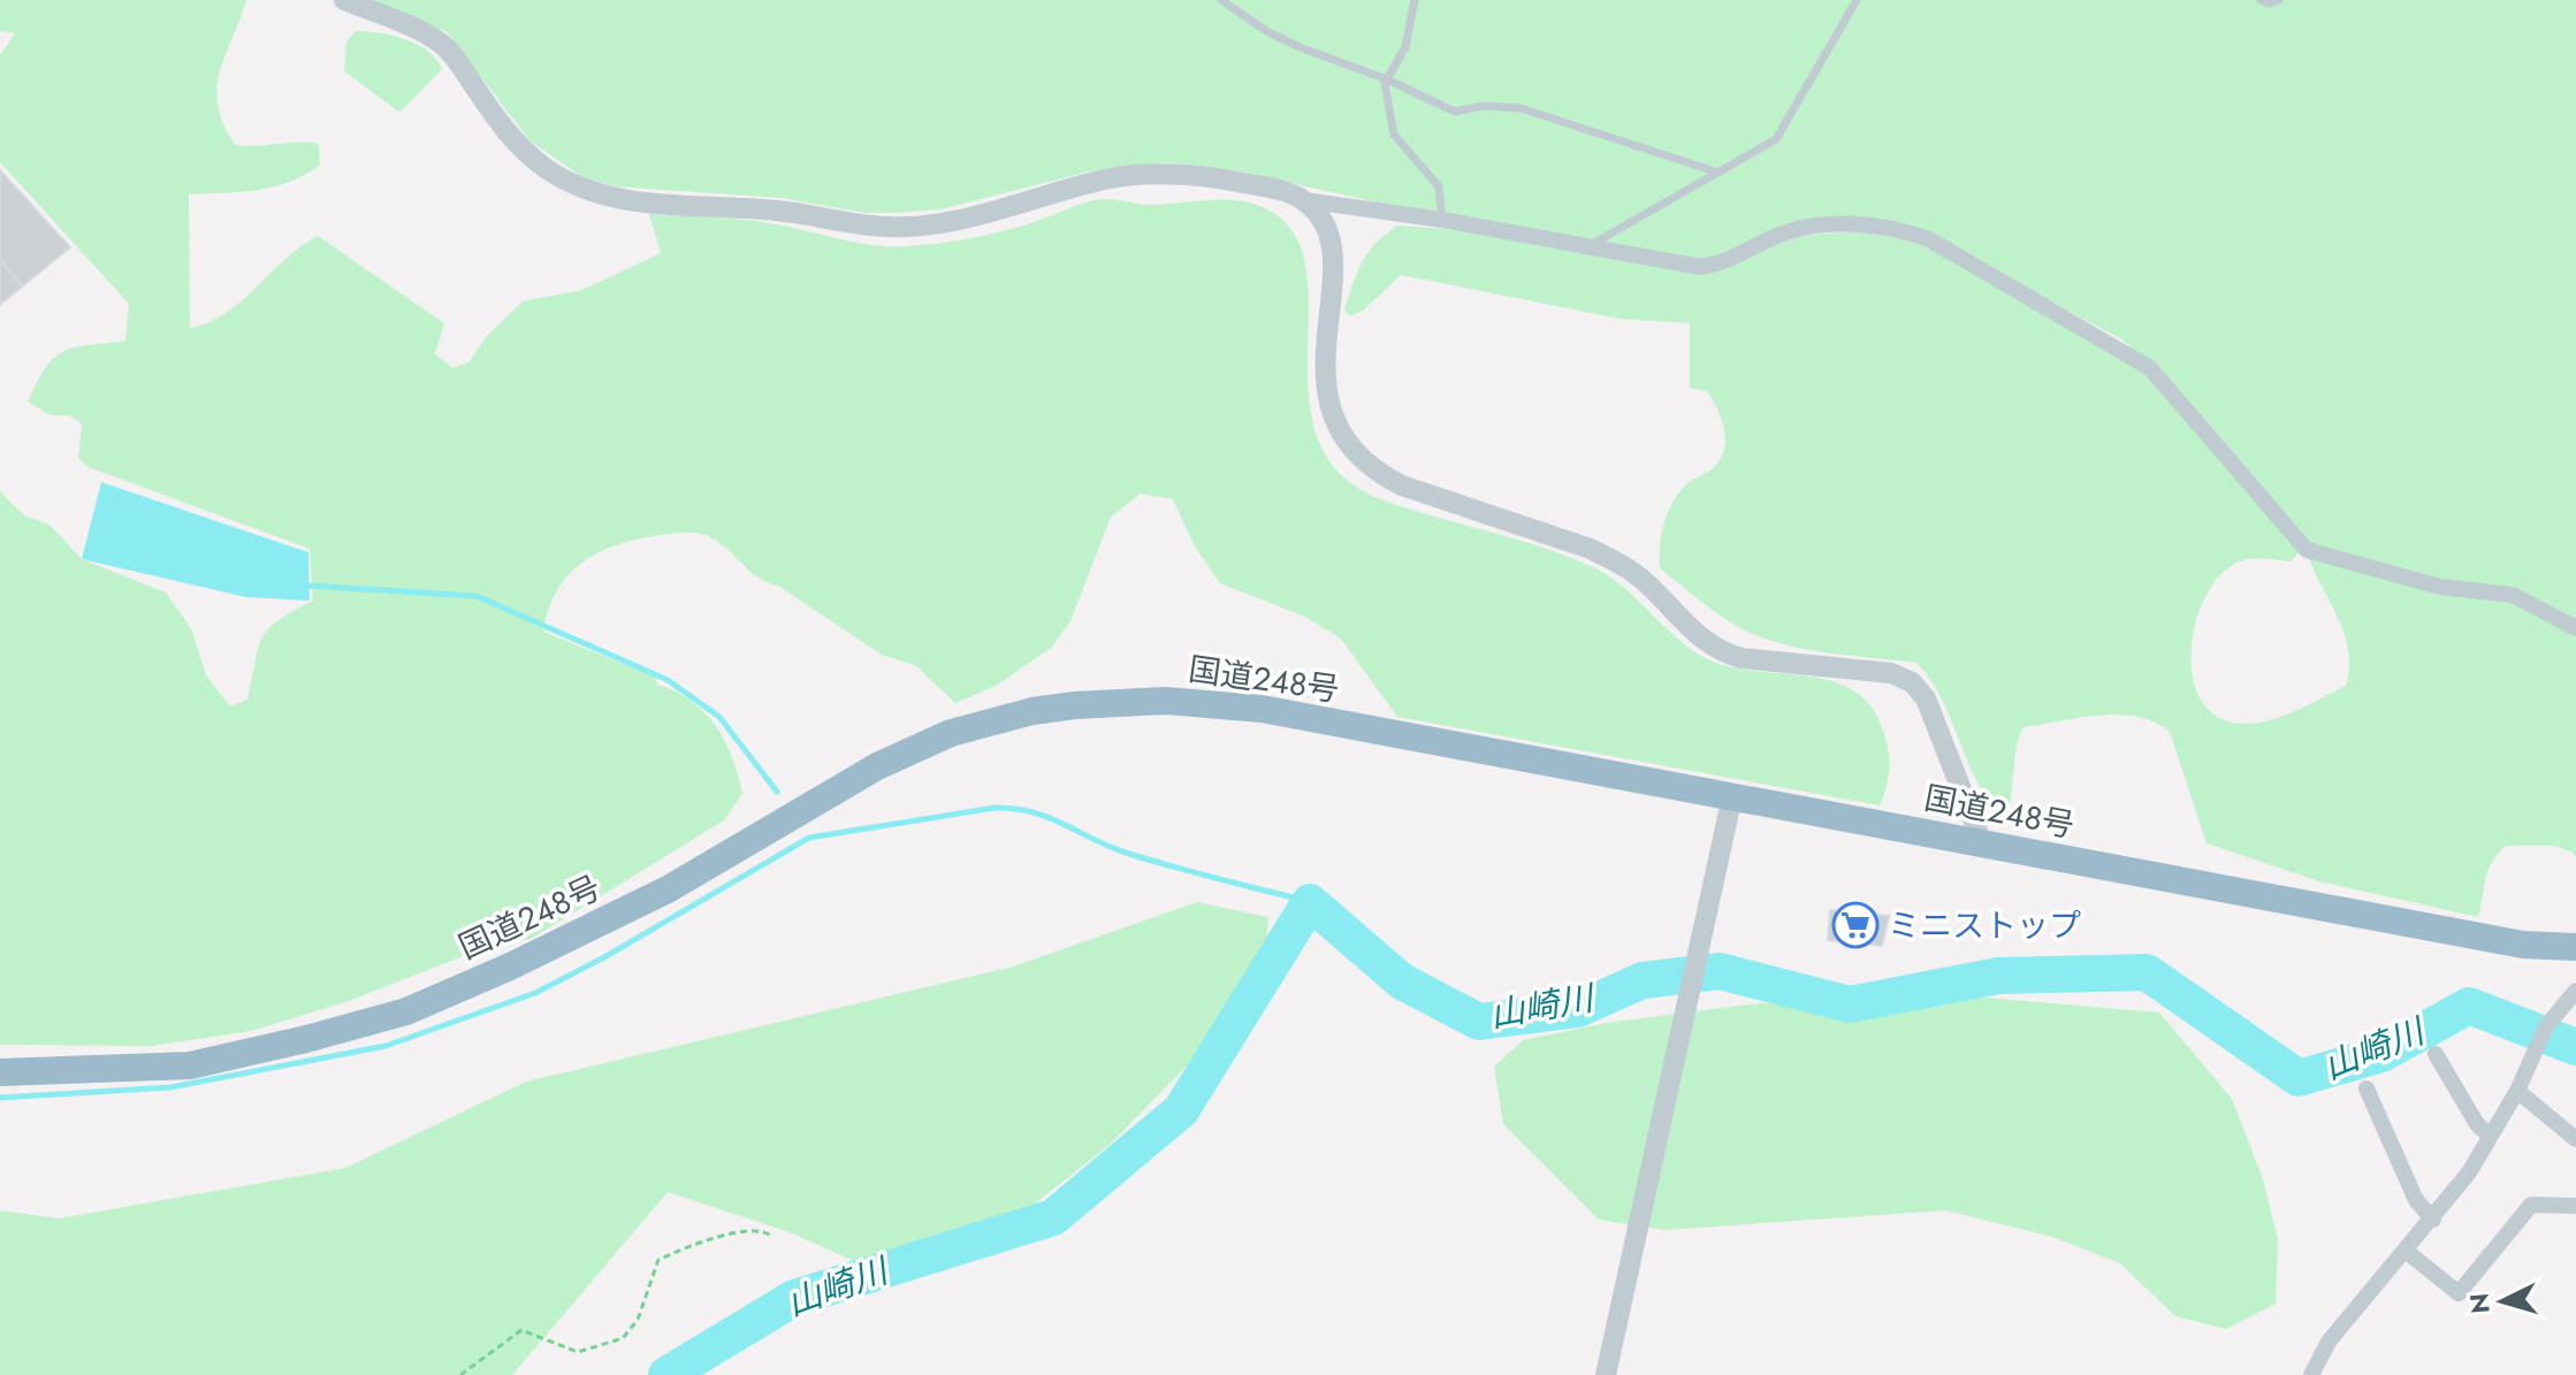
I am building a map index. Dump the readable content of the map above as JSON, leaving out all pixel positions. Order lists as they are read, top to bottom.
{
  "streets": {
    "highway": ["国道248号"]
  },
  "water": ["山崎川"],
  "places": {
    "supermarket": ["ミニストップ"]
  },
  "north": "left"
}
